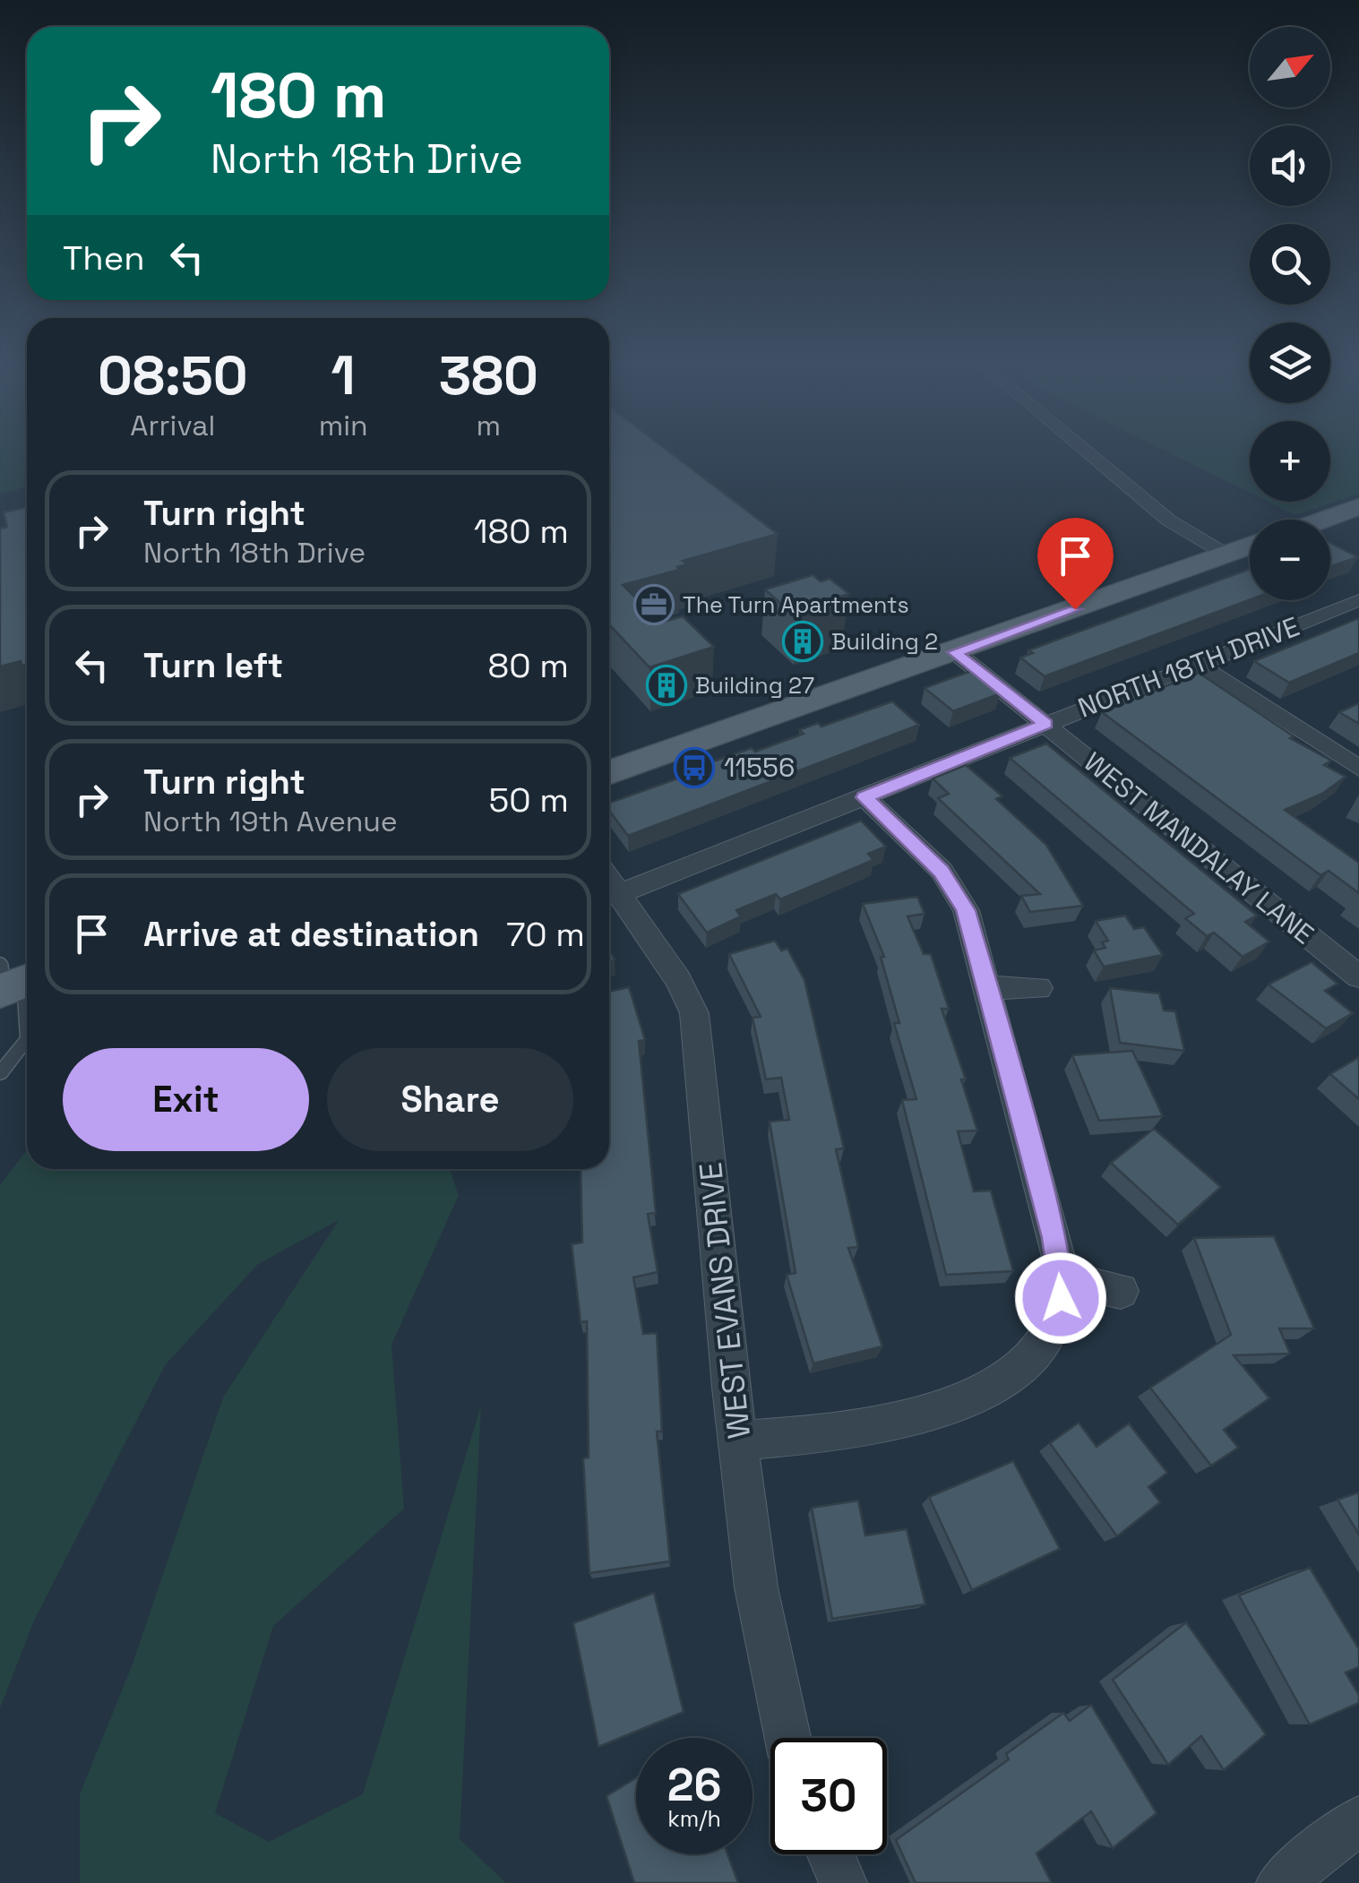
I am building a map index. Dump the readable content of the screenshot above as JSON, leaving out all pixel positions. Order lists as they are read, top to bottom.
{
  "streets": {
    "street": ["NORTH 18TH DRIVE", "WEST MANDALAY LANE", "WEST EVANS DRIVE"]
  },
  "crossings": [
    ["NORTH 18TH DRIVE", "WEST MANDALAY LANE"],
    ["NORTH 18TH DRIVE", "WEST EVANS DRIVE"]
  ],
  "places": {
    "office": ["The Turn Apartments"],
    "building": ["Building 2", "Building 27"],
    "bus stop": ["11556"]
  },
  "north": "top right",
  "page": {
    "map_buttons": ["+", "−"],
    "turn": ["180 m", "North 18th Drive"],
    "then": "Then",
    "eta": [
      "08:50",
      "Arrival",
      "1",
      "min",
      "380",
      "m"
    ],
    "list": [
      {
        "name": "Turn right",
        "note": "North 18th Drive",
        "value": "180 m"
      },
      {
        "name": "Turn left",
        "value": "80 m"
      },
      {
        "name": "Turn right",
        "note": "North 19th Avenue",
        "value": "50 m"
      },
      {
        "name": "Arrive at destination",
        "value": "70 m"
      }
    ],
    "buttons": ["Exit", "Share"],
    "speed": "26 km/h",
    "limit": "30"
  }
}
